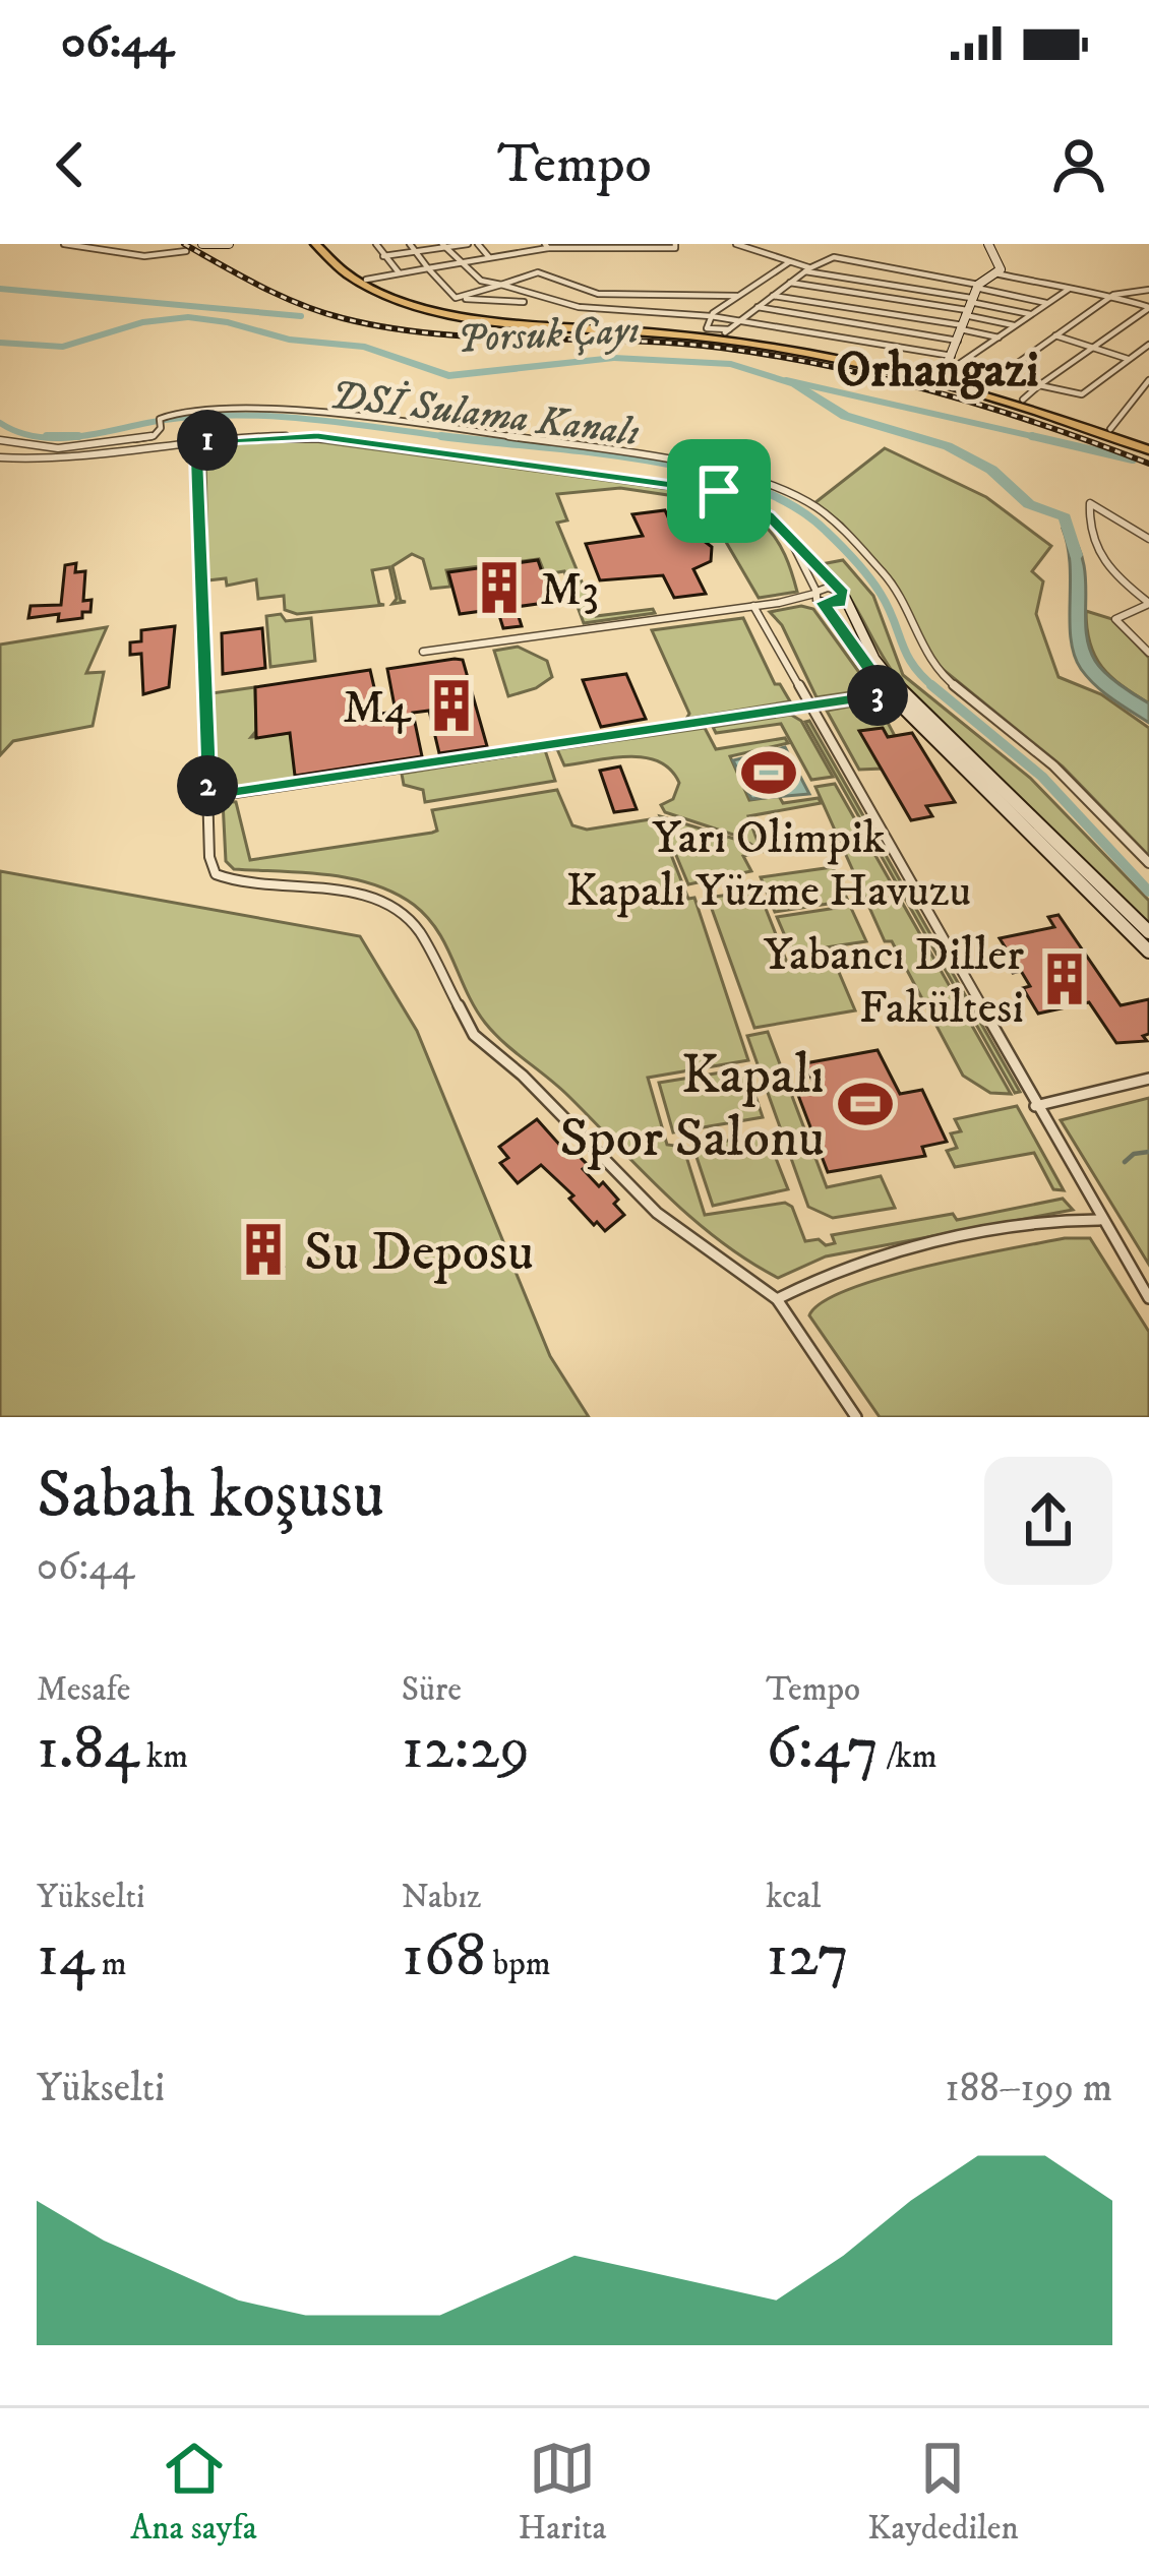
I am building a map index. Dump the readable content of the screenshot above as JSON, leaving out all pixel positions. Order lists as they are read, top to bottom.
{
  "districts": ["Orhangazi"],
  "water": ["Porsuk Çayı", "DSİ Sulama Kanalı"],
  "places": {
    "building": [
      "M3",
      "M4",
      "Yabancı Diller Fakültesi",
      "Su Deposu"
    ],
    "sports": ["Yarı Olimpik Kapalı Yüzme Havuzu", "Kapalı Spor Salonu"]
  },
  "page": {
    "status": "06:44",
    "header": "Tempo",
    "pins": ["1", "3", "2"],
    "heading": ["Sabah koşusu", "06:44"],
    "stats": [
      ["Mesafe", "1.84 km"],
      ["Süre", "12:29"],
      ["Tempo", "6:47 /km"],
      ["Yükselti", "14 m"],
      ["Nabız", "168 bpm"],
      ["kcal", "127"]
    ],
    "chart": ["Yükselti", "188–199 m"],
    "tabs": ["Ana sayfa", "Harita", "Kaydedilen"]
  }
}
